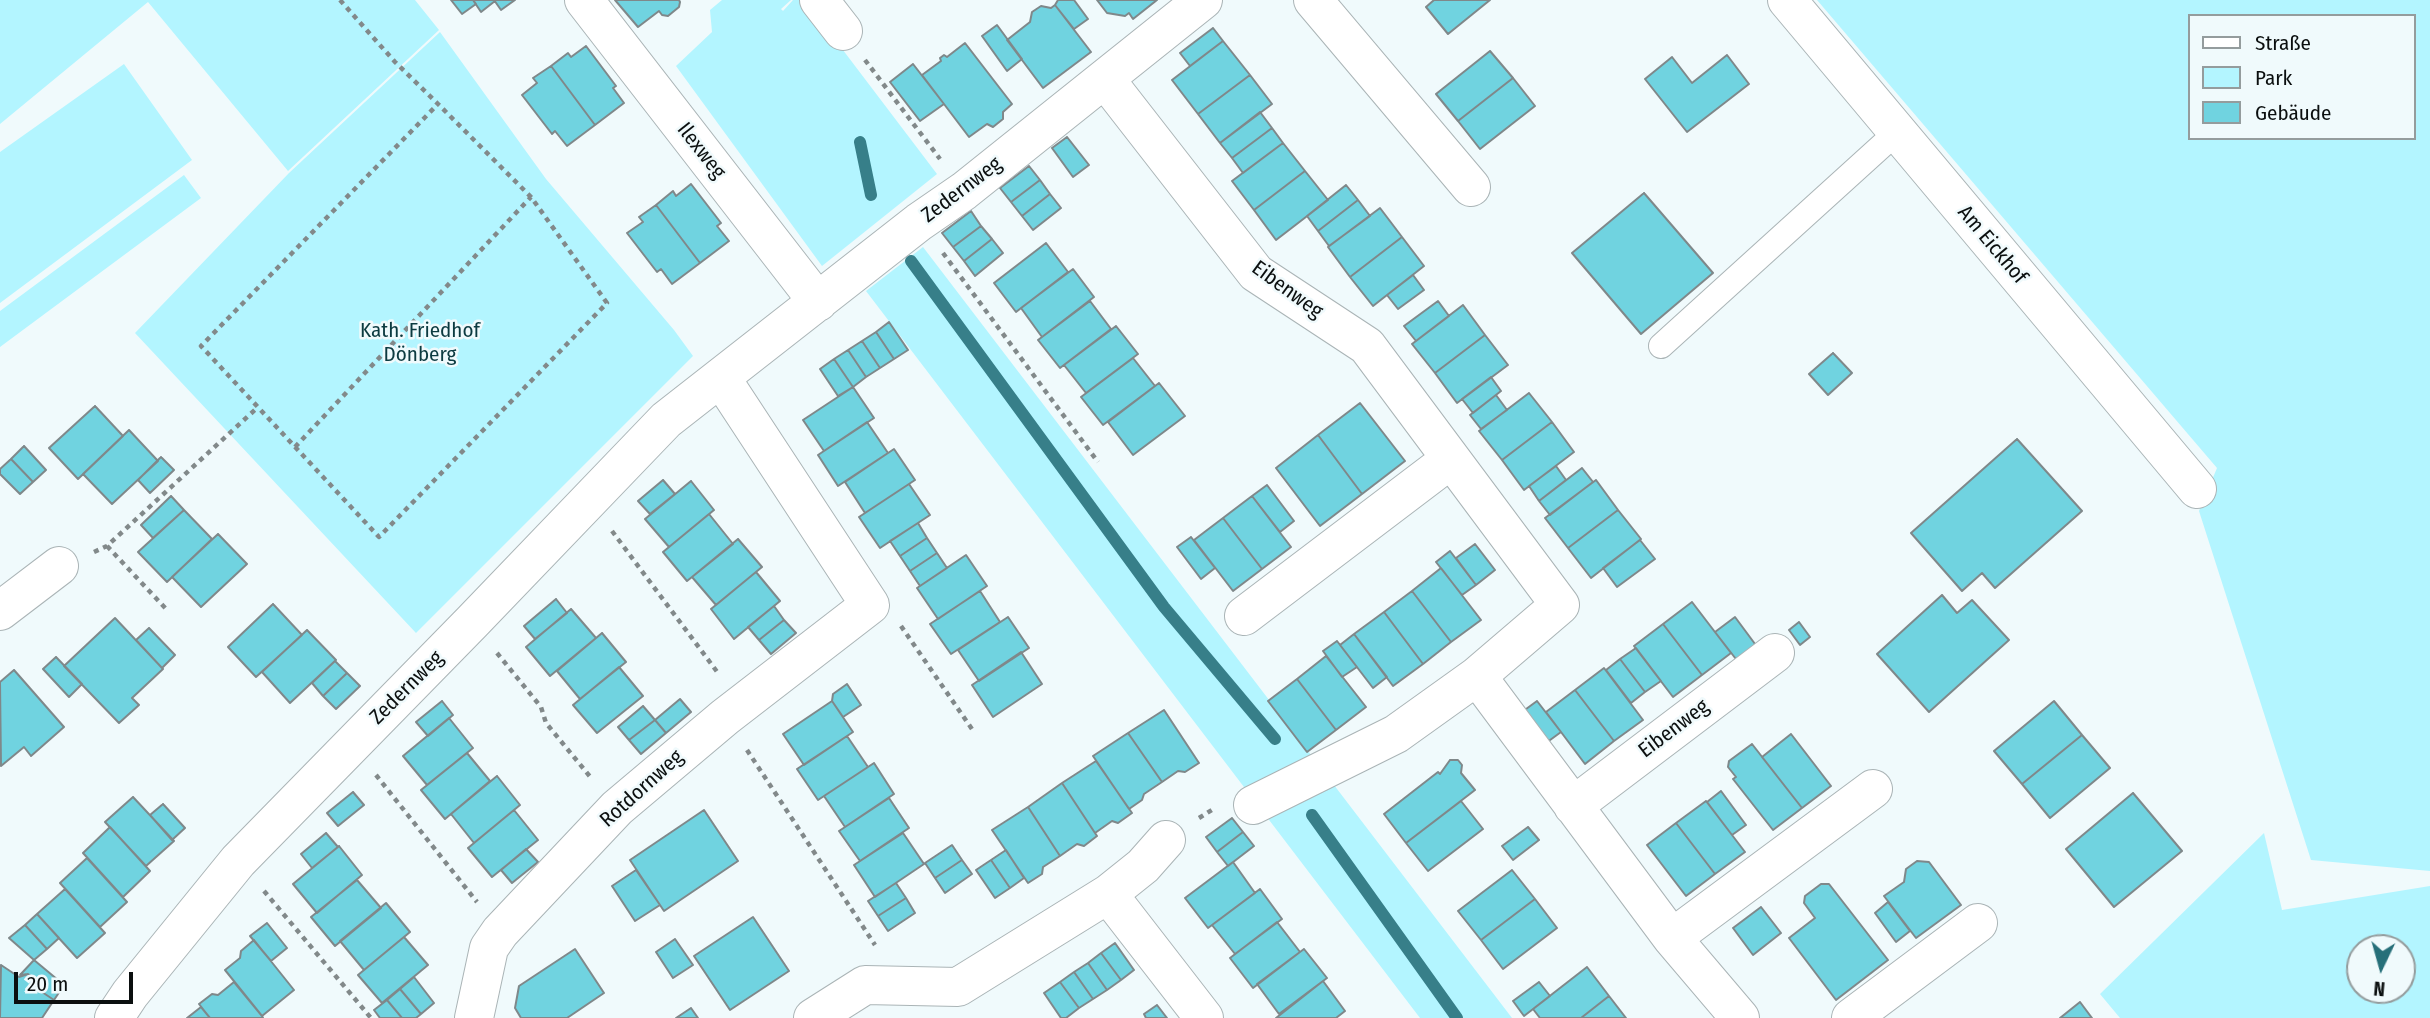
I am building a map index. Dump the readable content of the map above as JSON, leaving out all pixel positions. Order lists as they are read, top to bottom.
{
  "streets": {
    "street": [
      "Ilexweg",
      "Zedernweg",
      "Am Eickhof",
      "Eibenweg",
      "Rotdornweg"
    ]
  },
  "crossings": [
    ["Ilexweg", "Zedernweg"],
    ["Zedernweg", "Eibenweg"]
  ],
  "parks": ["Kath. Friedhof Dönberg"],
  "legend": ["Straße", "Park", "Gebäude"],
  "scale_bar": "20 m",
  "north": "bottom"
}
